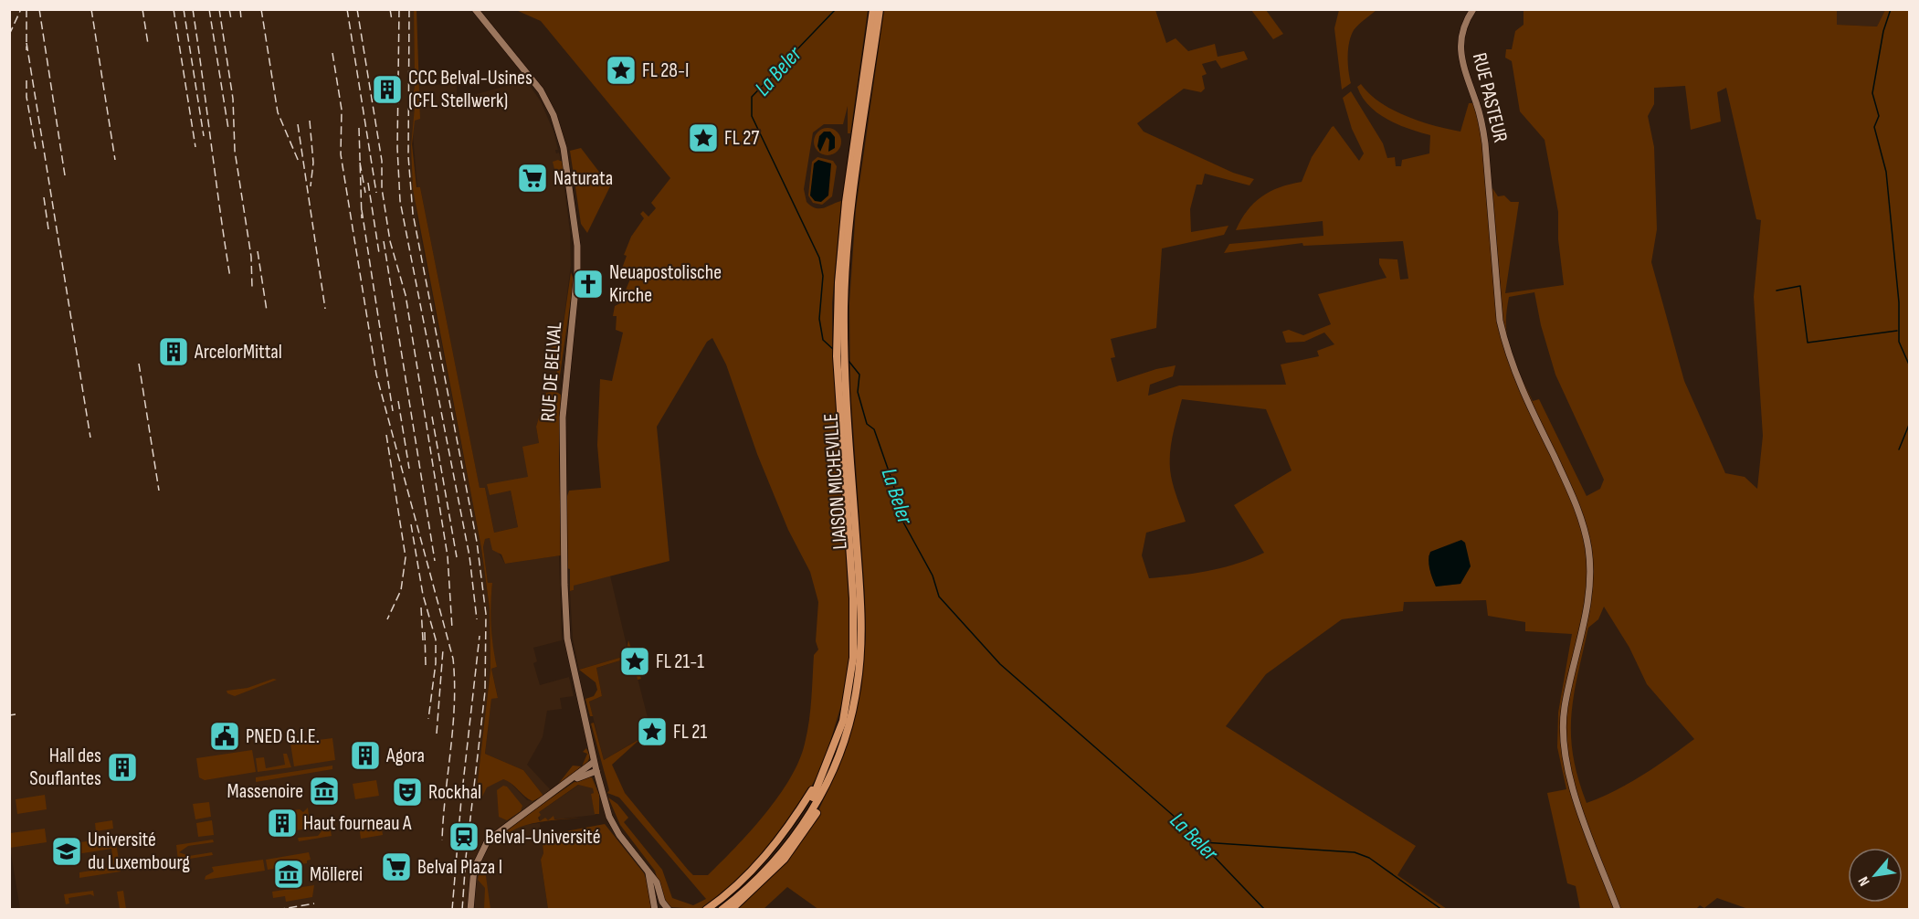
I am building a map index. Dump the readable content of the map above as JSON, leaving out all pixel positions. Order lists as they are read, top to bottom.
{
  "streets": {
    "highway": ["LIAISON MICHEVILLE"],
    "main road": ["RUE PASTEUR", "RUE DE BELVAL"]
  },
  "water": ["La Beler"],
  "places": {
    "place": [
      "FL 28-I",
      "FL 27",
      "FL 21-1",
      "FL 21"
    ],
    "building": [
      "CCC Belval-Usines (CFL Stellwerk)",
      "ArcelorMittal",
      "Agora",
      "Hall des Souflantes",
      "Haut fourneau A"
    ],
    "supermarket": ["Naturata", "Belval Plaza I"],
    "church": ["Neuapostolische Kirche"],
    "public building": ["PNED G.I.E."],
    "museum": ["Massenoire", "Möllerei"],
    "theatre": ["Rockhal"],
    "station": ["Belval-Université"],
    "school or university": ["Université du Luxembourg"]
  },
  "north": "bottom left"
}
